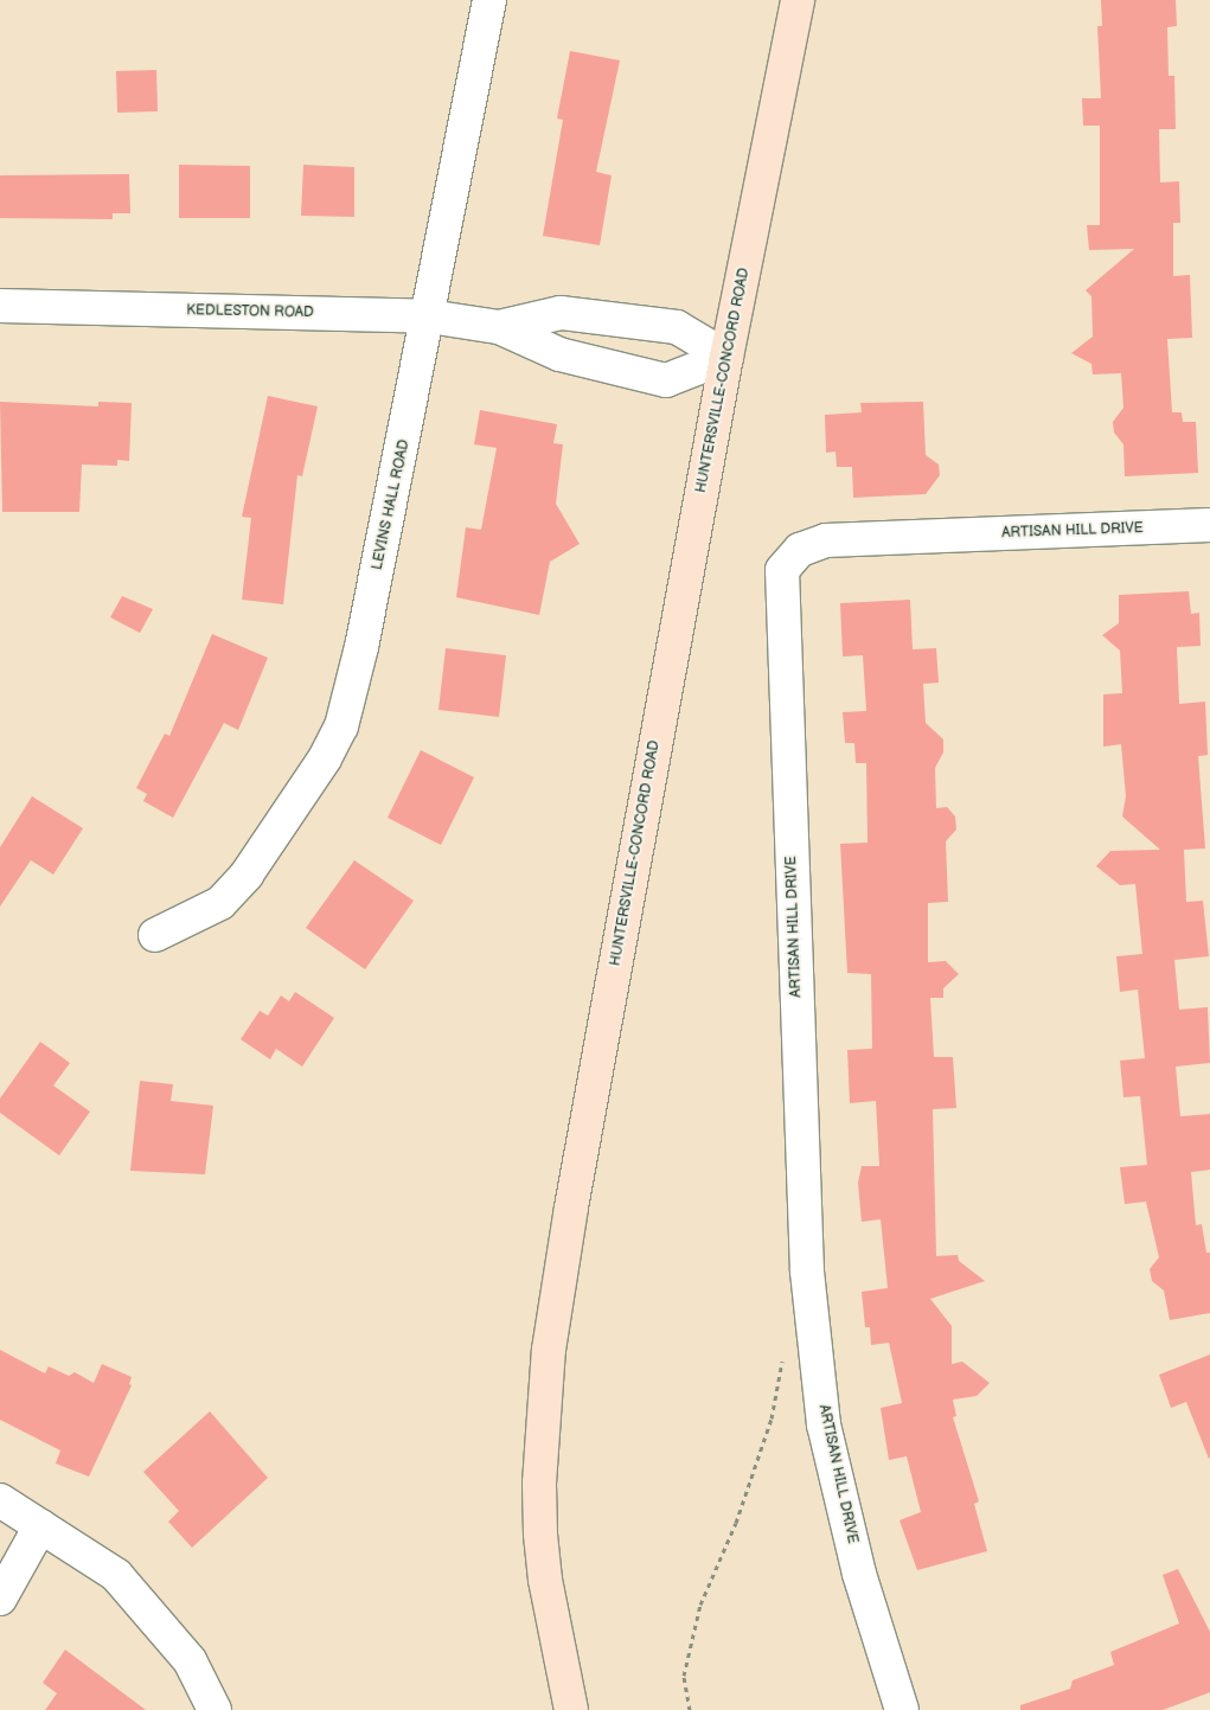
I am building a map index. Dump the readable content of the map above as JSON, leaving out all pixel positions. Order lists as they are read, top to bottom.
{
  "streets": {
    "main road": ["HUNTERSVILLE-CONCORD ROAD"],
    "street": ["KEDLESTON ROAD", "LEVINS HALL ROAD", "ARTISAN HILL DRIVE"]
  },
  "crossings": [
    ["KEDLESTON ROAD", "HUNTERSVILLE-CONCORD ROAD"],
    ["KEDLESTON ROAD", "LEVINS HALL ROAD"]
  ]
}
